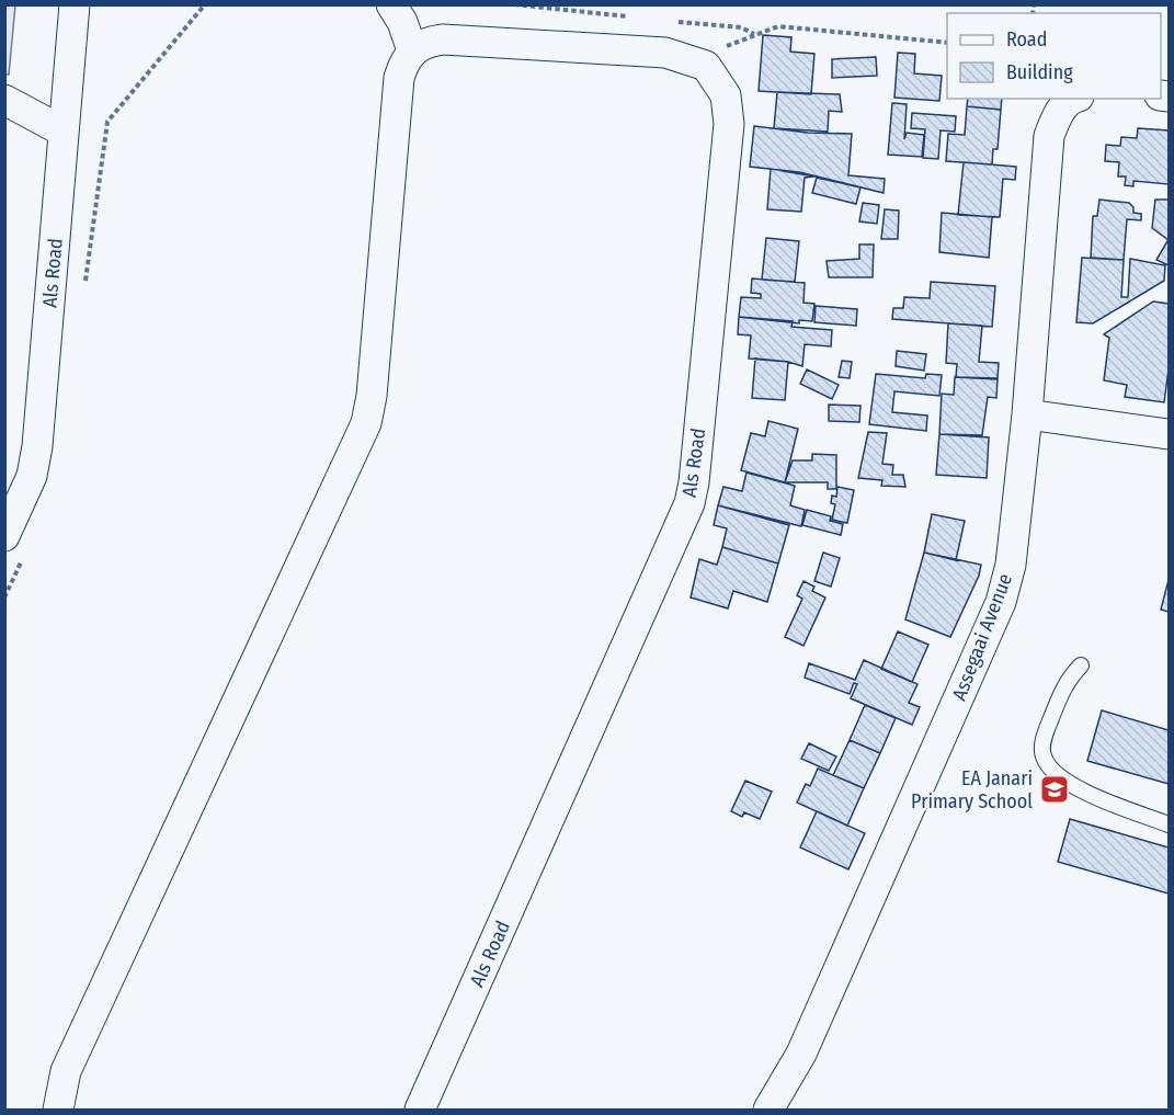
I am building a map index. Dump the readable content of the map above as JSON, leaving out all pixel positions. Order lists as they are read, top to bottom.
{
  "streets": {
    "street": ["Als Road", "Assegaai Avenue"]
  },
  "places": {
    "school or university": ["EA Janari Primary School"]
  },
  "legend": ["Road", "Building"]
}
